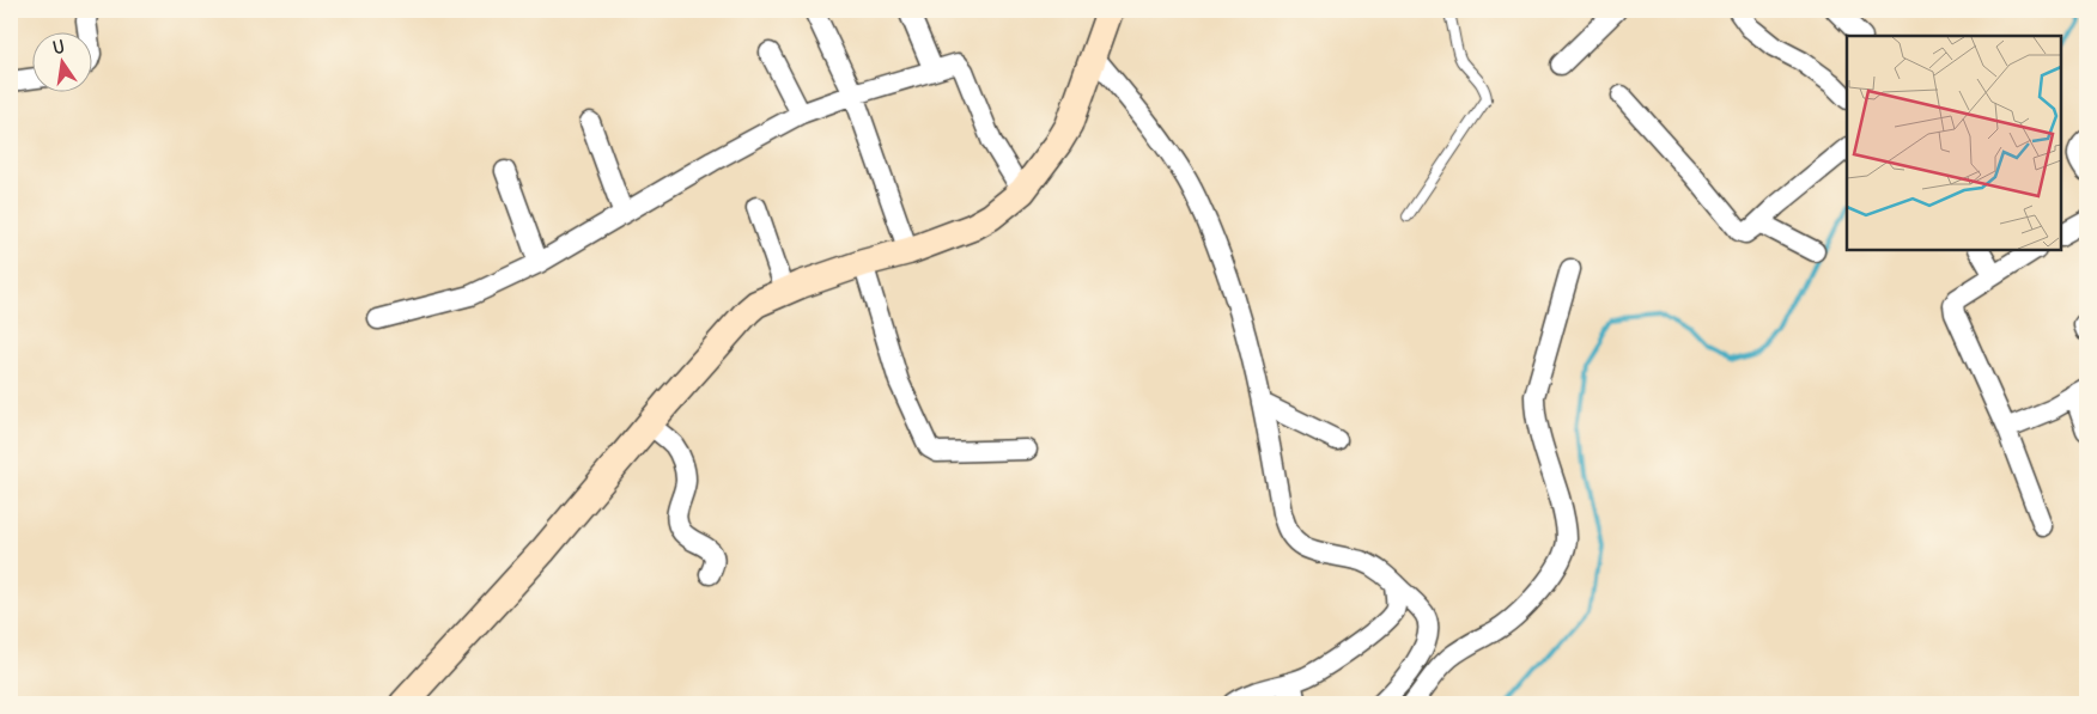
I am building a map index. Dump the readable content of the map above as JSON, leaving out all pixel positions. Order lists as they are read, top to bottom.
{
  "north": "top"
}
